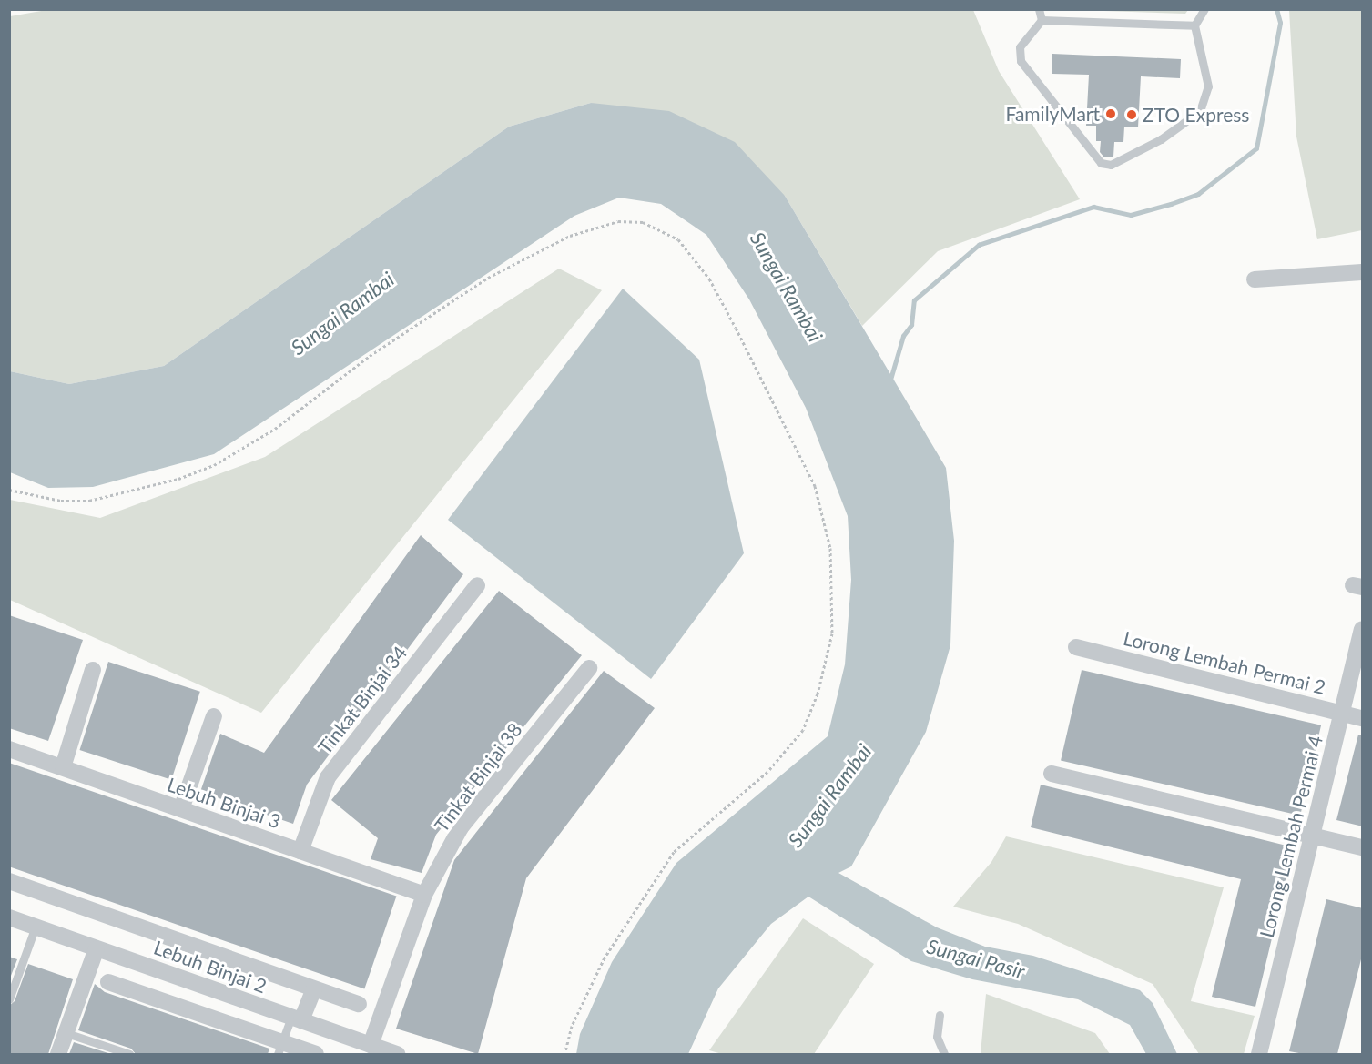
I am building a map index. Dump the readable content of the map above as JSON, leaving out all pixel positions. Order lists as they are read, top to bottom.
{
  "streets": {
    "street": [
      "Lorong Lembah Permai 2",
      "Tinkat Binjai 34",
      "Tinkat Binjai 38",
      "Lebuh Binjai 3",
      "Lorong Lembah Permai 4",
      "Lebuh Binjai 2"
    ]
  },
  "crossings": [
    ["Lorong Lembah Permai 2", "Lorong Lembah Permai 4"],
    ["Tinkat Binjai 34", "Lebuh Binjai 3"],
    ["Tinkat Binjai 38", "Lebuh Binjai 3"],
    ["Tinkat Binjai 38", "Lebuh Binjai 2"]
  ],
  "water": ["Sungai Rambai", "Sungai Pasir"],
  "places": ["FamilyMart", "ZTO Express"]
}
